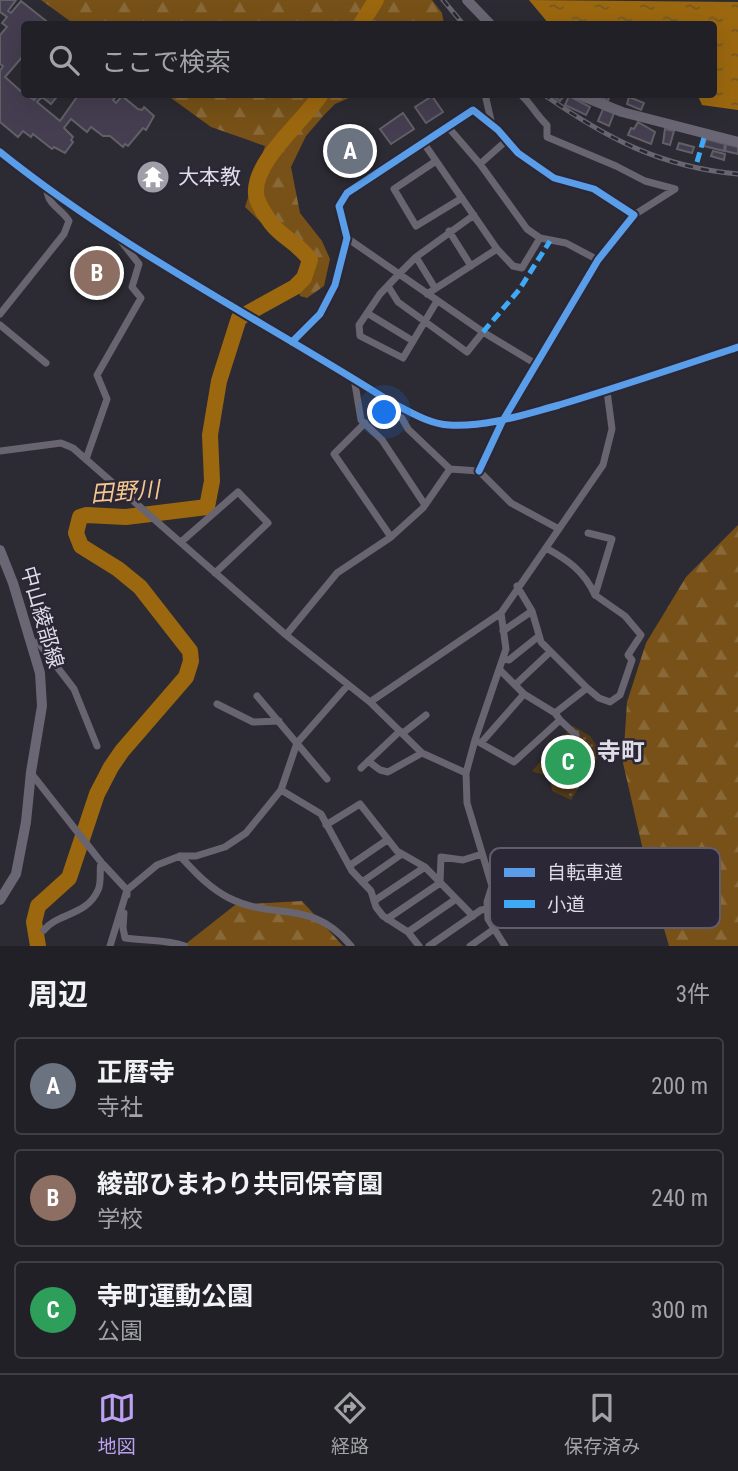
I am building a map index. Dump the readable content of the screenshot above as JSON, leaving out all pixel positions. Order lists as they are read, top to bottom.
{
  "streets": {
    "main road": ["中山綾部線"]
  },
  "districts": ["寺町"],
  "water": ["田野川"],
  "places": {
    "temple": ["大本教"]
  },
  "legend": ["自転車道", "小道"],
  "page": {
    "search": "ここで検索",
    "pins": ["A", "B", "C"],
    "heading": ["周辺", "3件"],
    "list": [
      {
        "mark": "A",
        "name": "正暦寺",
        "note": "寺社",
        "value": "200 m"
      },
      {
        "mark": "B",
        "name": "綾部ひまわり共同保育園",
        "note": "学校",
        "value": "240 m"
      },
      {
        "mark": "C",
        "name": "寺町運動公園",
        "note": "公園",
        "value": "300 m"
      }
    ],
    "nav": ["地図", "経路", "保存済み"]
  }
}
